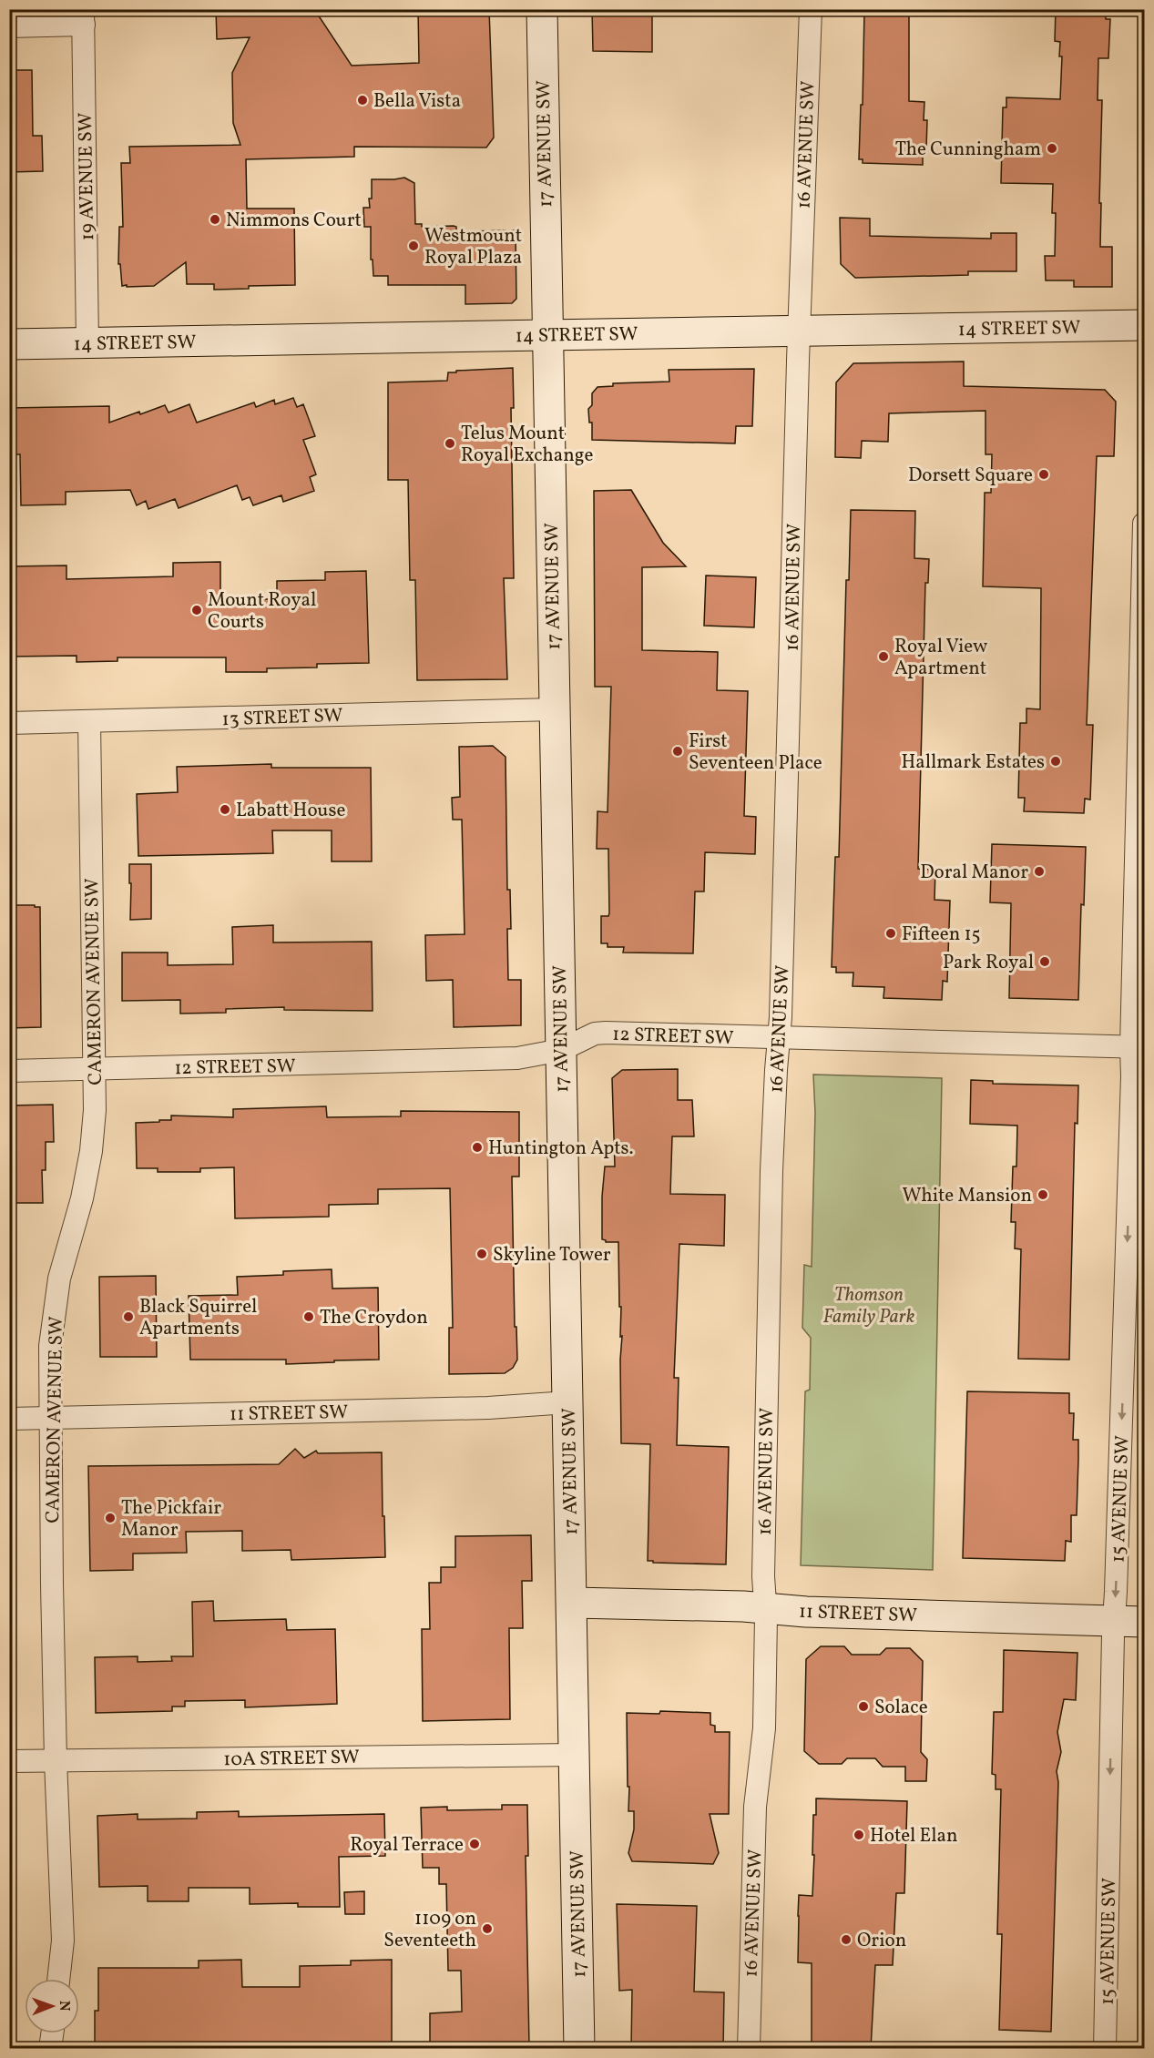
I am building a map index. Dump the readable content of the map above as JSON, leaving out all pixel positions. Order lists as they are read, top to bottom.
{
  "streets": {
    "main road": ["17 AVENUE SW", "14 STREET SW", "11 STREET SW"],
    "street": [
      "16 AVENUE SW",
      "19 AVENUE SW",
      "13 STREET SW",
      "CAMERON AVENUE SW",
      "12 STREET SW",
      "15 AVENUE SW",
      "10A STREET SW"
    ]
  },
  "crossings": [
    ["17 AVENUE SW", "14 STREET SW"],
    ["17 AVENUE SW", "13 STREET SW"],
    ["17 AVENUE SW", "12 STREET SW"],
    ["17 AVENUE SW", "11 STREET SW"],
    ["17 AVENUE SW", "10A STREET SW"],
    ["16 AVENUE SW", "14 STREET SW"],
    ["16 AVENUE SW", "12 STREET SW"],
    ["16 AVENUE SW", "11 STREET SW"],
    ["19 AVENUE SW", "14 STREET SW"],
    ["13 STREET SW", "CAMERON AVENUE SW"],
    ["CAMERON AVENUE SW", "12 STREET SW"],
    ["CAMERON AVENUE SW", "11 STREET SW"],
    ["CAMERON AVENUE SW", "10A STREET SW"],
    ["12 STREET SW", "15 AVENUE SW"],
    ["11 STREET SW", "15 AVENUE SW"]
  ],
  "one_way": ["15 AVENUE SW"],
  "parks": ["Thomson Family Park"],
  "places": [
    "Bella Vista",
    "The Cunningham",
    "Nimmons Court",
    "Westmount Royal Plaza",
    "Telus Mount Royal Exchange",
    "Dorsett Square",
    "Mount Royal Courts",
    "Royal View Apartment",
    "First Seventeen Place",
    "Hallmark Estates",
    "Labatt House",
    "Doral Manor",
    "Fifteen 15",
    "Park Royal",
    "Huntington Apts.",
    "White Mansion",
    "Skyline Tower",
    "Black Squirrel Apartments",
    "The Croydon",
    "The Pickfair Manor",
    "Solace",
    "Hotel Elan",
    "Royal Terrace",
    "1109 on Seventeeth",
    "Orion"
  ],
  "north": "right"
}
